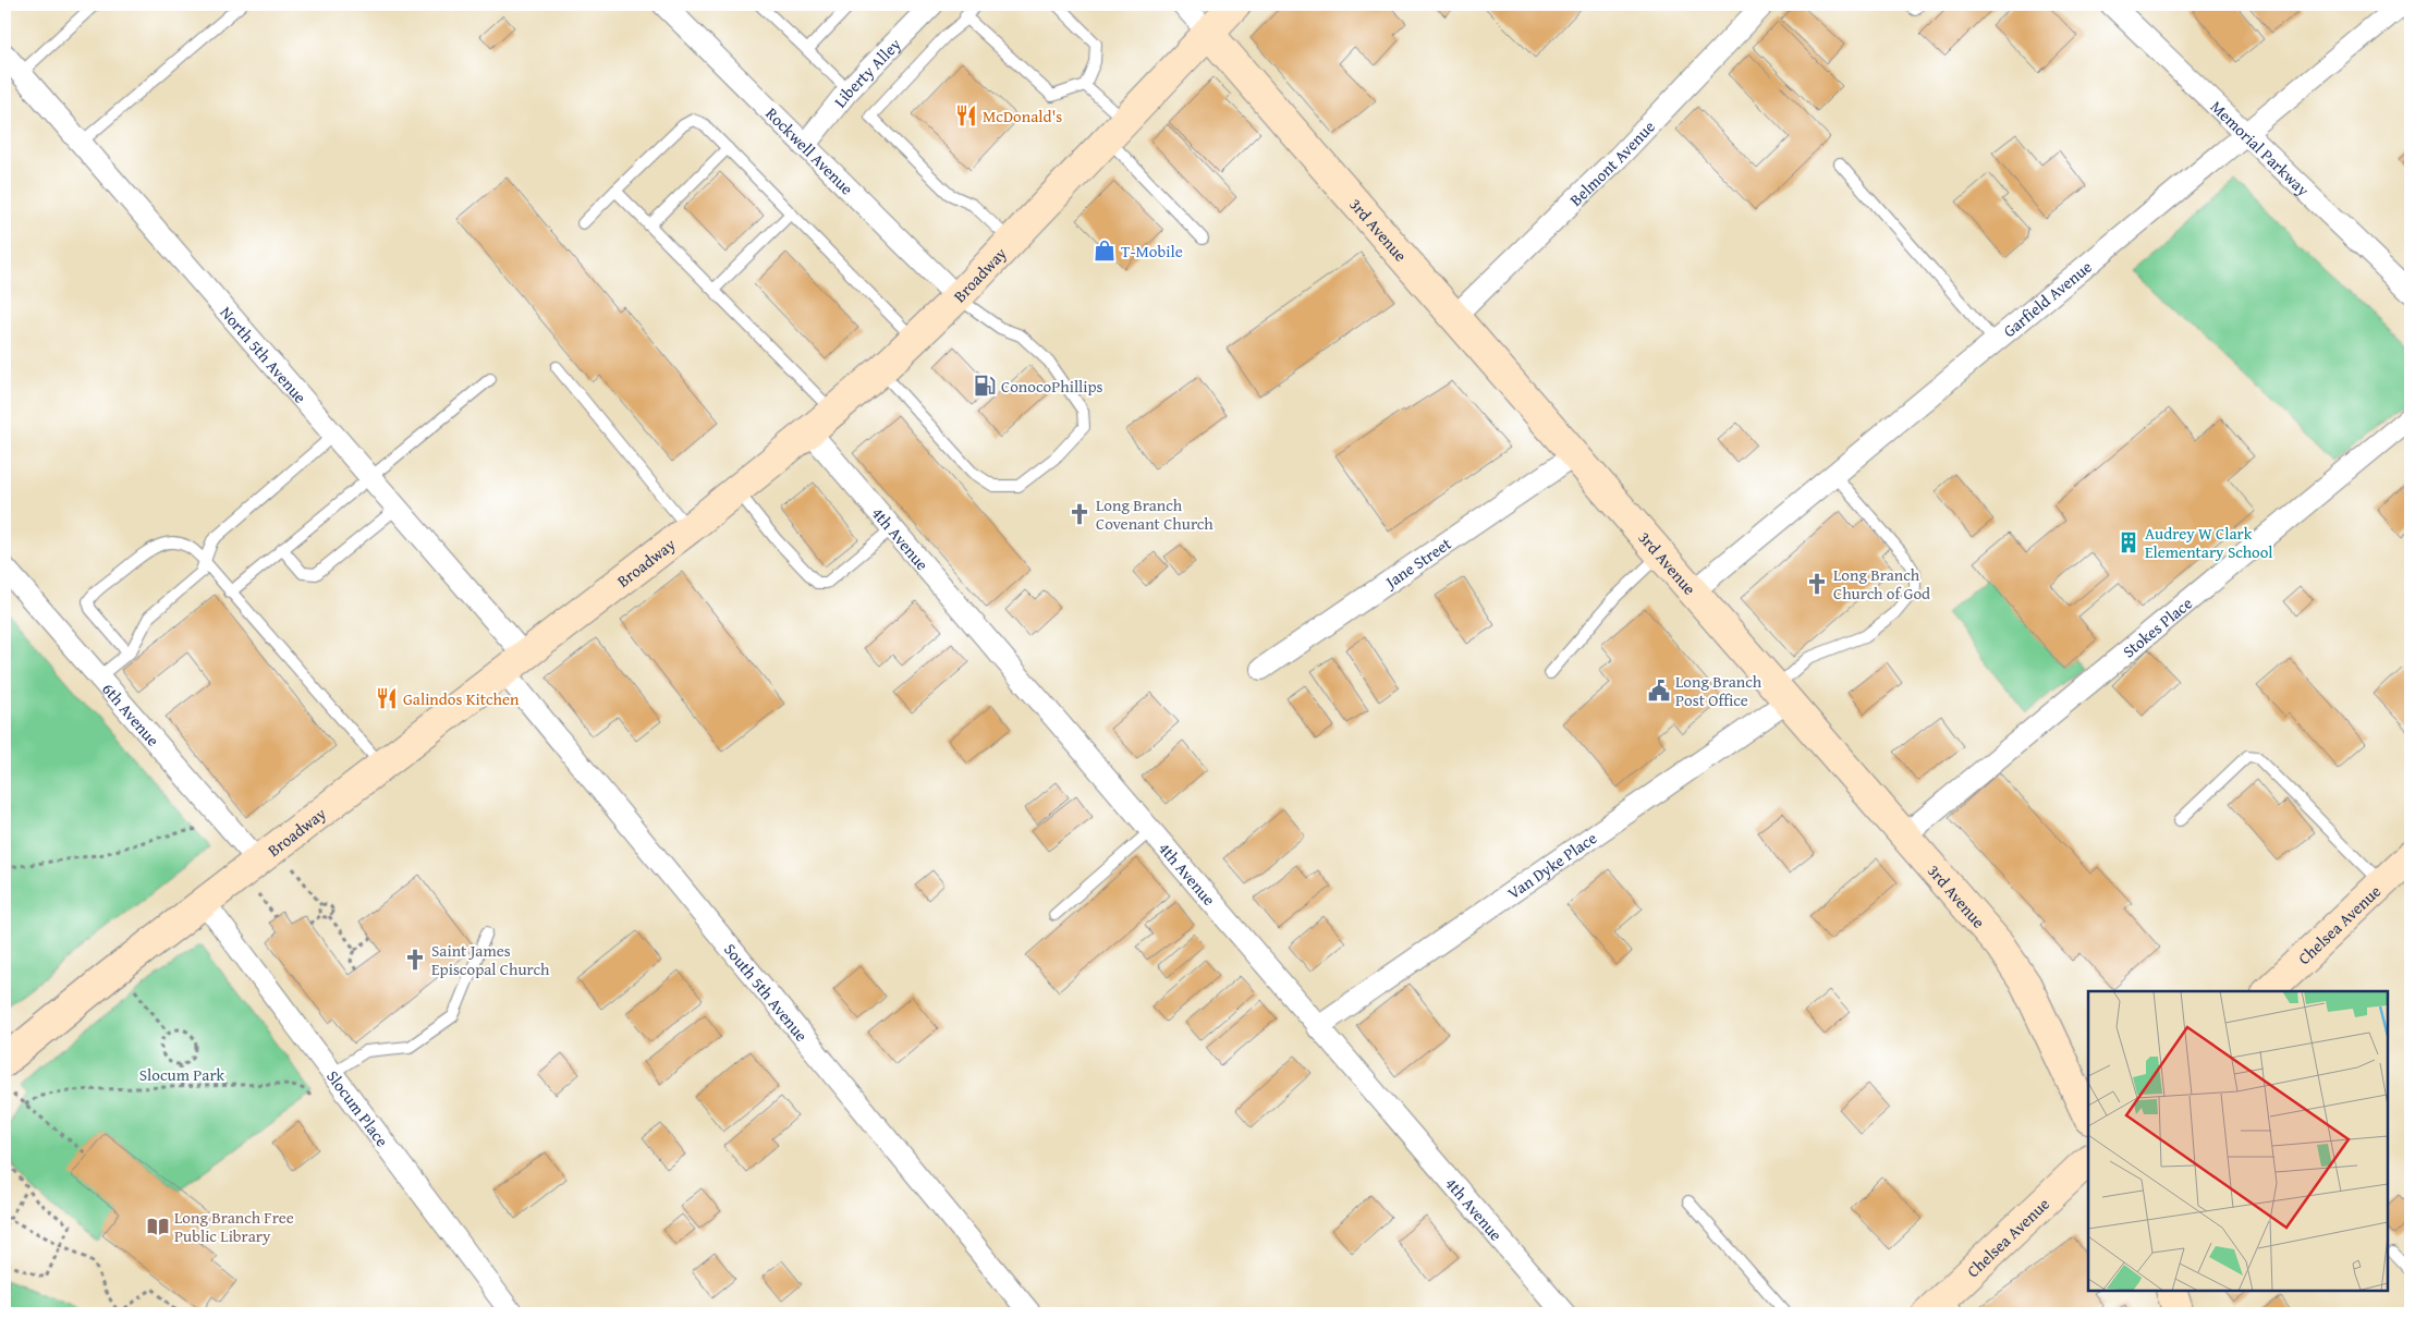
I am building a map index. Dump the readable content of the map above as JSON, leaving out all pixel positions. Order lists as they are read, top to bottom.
{
  "streets": {
    "street": [
      "Liberty Alley",
      "Memorial Parkway",
      "Rockwell Avenue",
      "Belmont Avenue",
      "3rd Avenue",
      "Broadway",
      "Garfield Avenue",
      "North 5th Avenue",
      "4th Avenue",
      "Jane Street",
      "Stokes Place",
      "6th Avenue",
      "Van Dyke Place",
      "Chelsea Avenue",
      "South 5th Avenue",
      "Slocum Place"
    ]
  },
  "crossings": [
    ["Liberty Alley", "Rockwell Avenue"],
    ["Memorial Parkway", "Garfield Avenue"],
    ["Rockwell Avenue", "Broadway"],
    ["Belmont Avenue", "3rd Avenue"],
    ["3rd Avenue", "Broadway"],
    ["3rd Avenue", "Garfield Avenue"],
    ["3rd Avenue", "Jane Street"],
    ["3rd Avenue", "Stokes Place"],
    ["3rd Avenue", "Van Dyke Place"],
    ["Broadway", "North 5th Avenue"],
    ["Broadway", "4th Avenue"],
    ["Broadway", "6th Avenue"],
    ["Broadway", "South 5th Avenue"],
    ["Broadway", "Slocum Place"],
    ["North 5th Avenue", "South 5th Avenue"],
    ["4th Avenue", "Van Dyke Place"]
  ],
  "parks": ["Slocum Park"],
  "places": {
    "restaurant": ["McDonald's", "Galindos Kitchen"],
    "shop": ["T-Mobile"],
    "fuel station": ["ConocoPhillips"],
    "church": ["Long Branch Covenant Church", "Long Branch Church of God", "Saint James Episcopal Church"],
    "building": ["Audrey W Clark Elementary School"],
    "public building": ["Long Branch Post Office"],
    "library": ["Long Branch Free Public Library"]
  }
}
